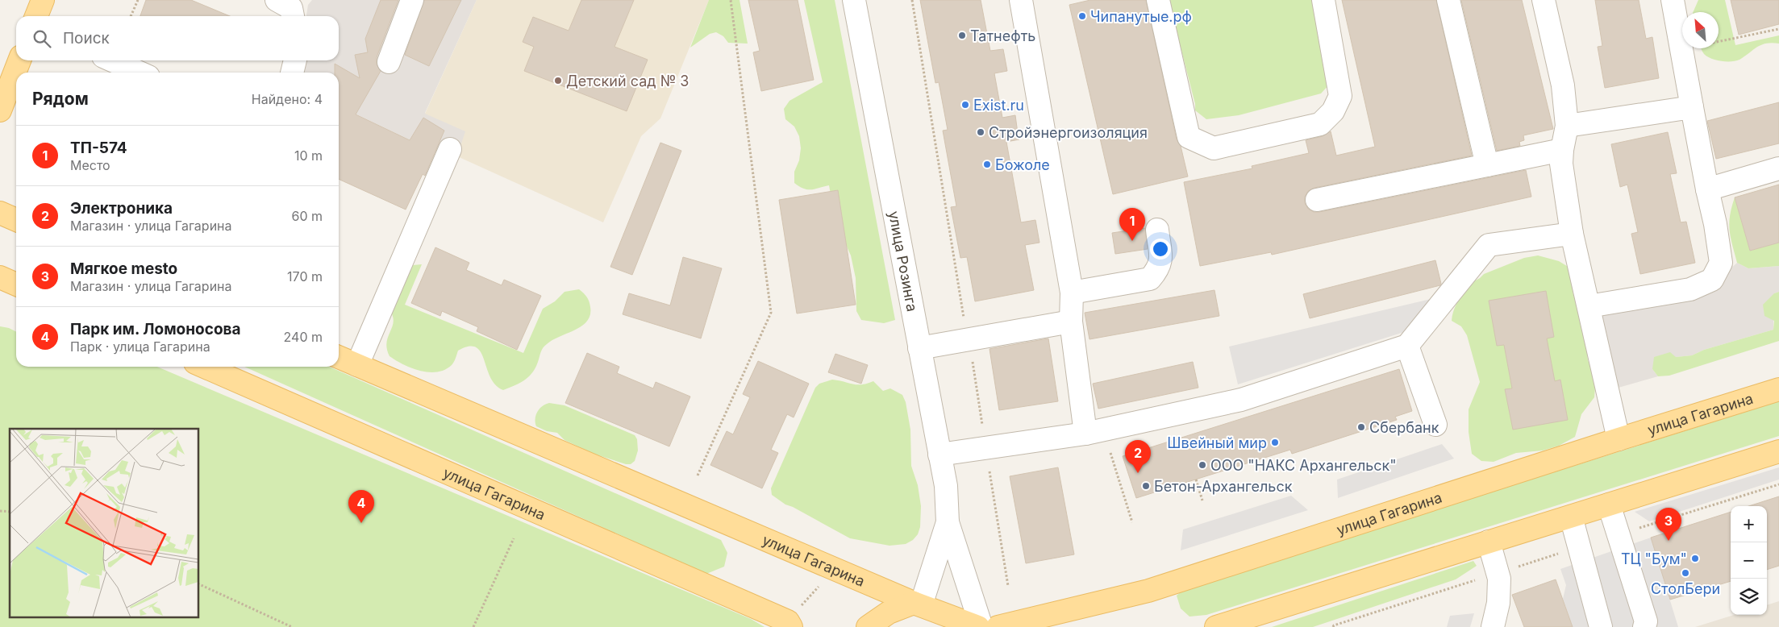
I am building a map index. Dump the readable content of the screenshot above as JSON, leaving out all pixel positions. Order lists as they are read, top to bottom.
{
  "streets": {
    "main road": ["улица Гагарина"],
    "street": ["улица Розинга"]
  },
  "places": [
    "Чипанутые.рф",
    "Татнефть",
    "Детский сад № 3",
    "Exist.ru",
    "Стройэнергоизоляция",
    "Божоле",
    "Сбербанк",
    "Швейный мир",
    "ООО \"НАКС Архангельск\"",
    "Бетон-Архангельск",
    "ТЦ \"Бум\"",
    "СтолБери"
  ],
  "north": "top left",
  "page": {
    "search": "Поиск",
    "heading": ["Рядом", "Найдено: 4"],
    "list": [
      {
        "mark": "1",
        "name": "ТП-574",
        "note": "Место",
        "value": "10 m"
      },
      {
        "mark": "2",
        "name": "Электроника",
        "note": "Магазин · улица Гагарина",
        "value": "60 m"
      },
      {
        "mark": "3",
        "name": "Мягкое mesto",
        "note": "Магазин · улица Гагарина",
        "value": "170 m"
      },
      {
        "mark": "4",
        "name": "Парк им. Ломоносова",
        "note": "Парк · улица Гагарина",
        "value": "240 m"
      }
    ],
    "pins": [
      "1",
      "2",
      "4",
      "3"
    ],
    "map_buttons": ["+", "−"]
  }
}
